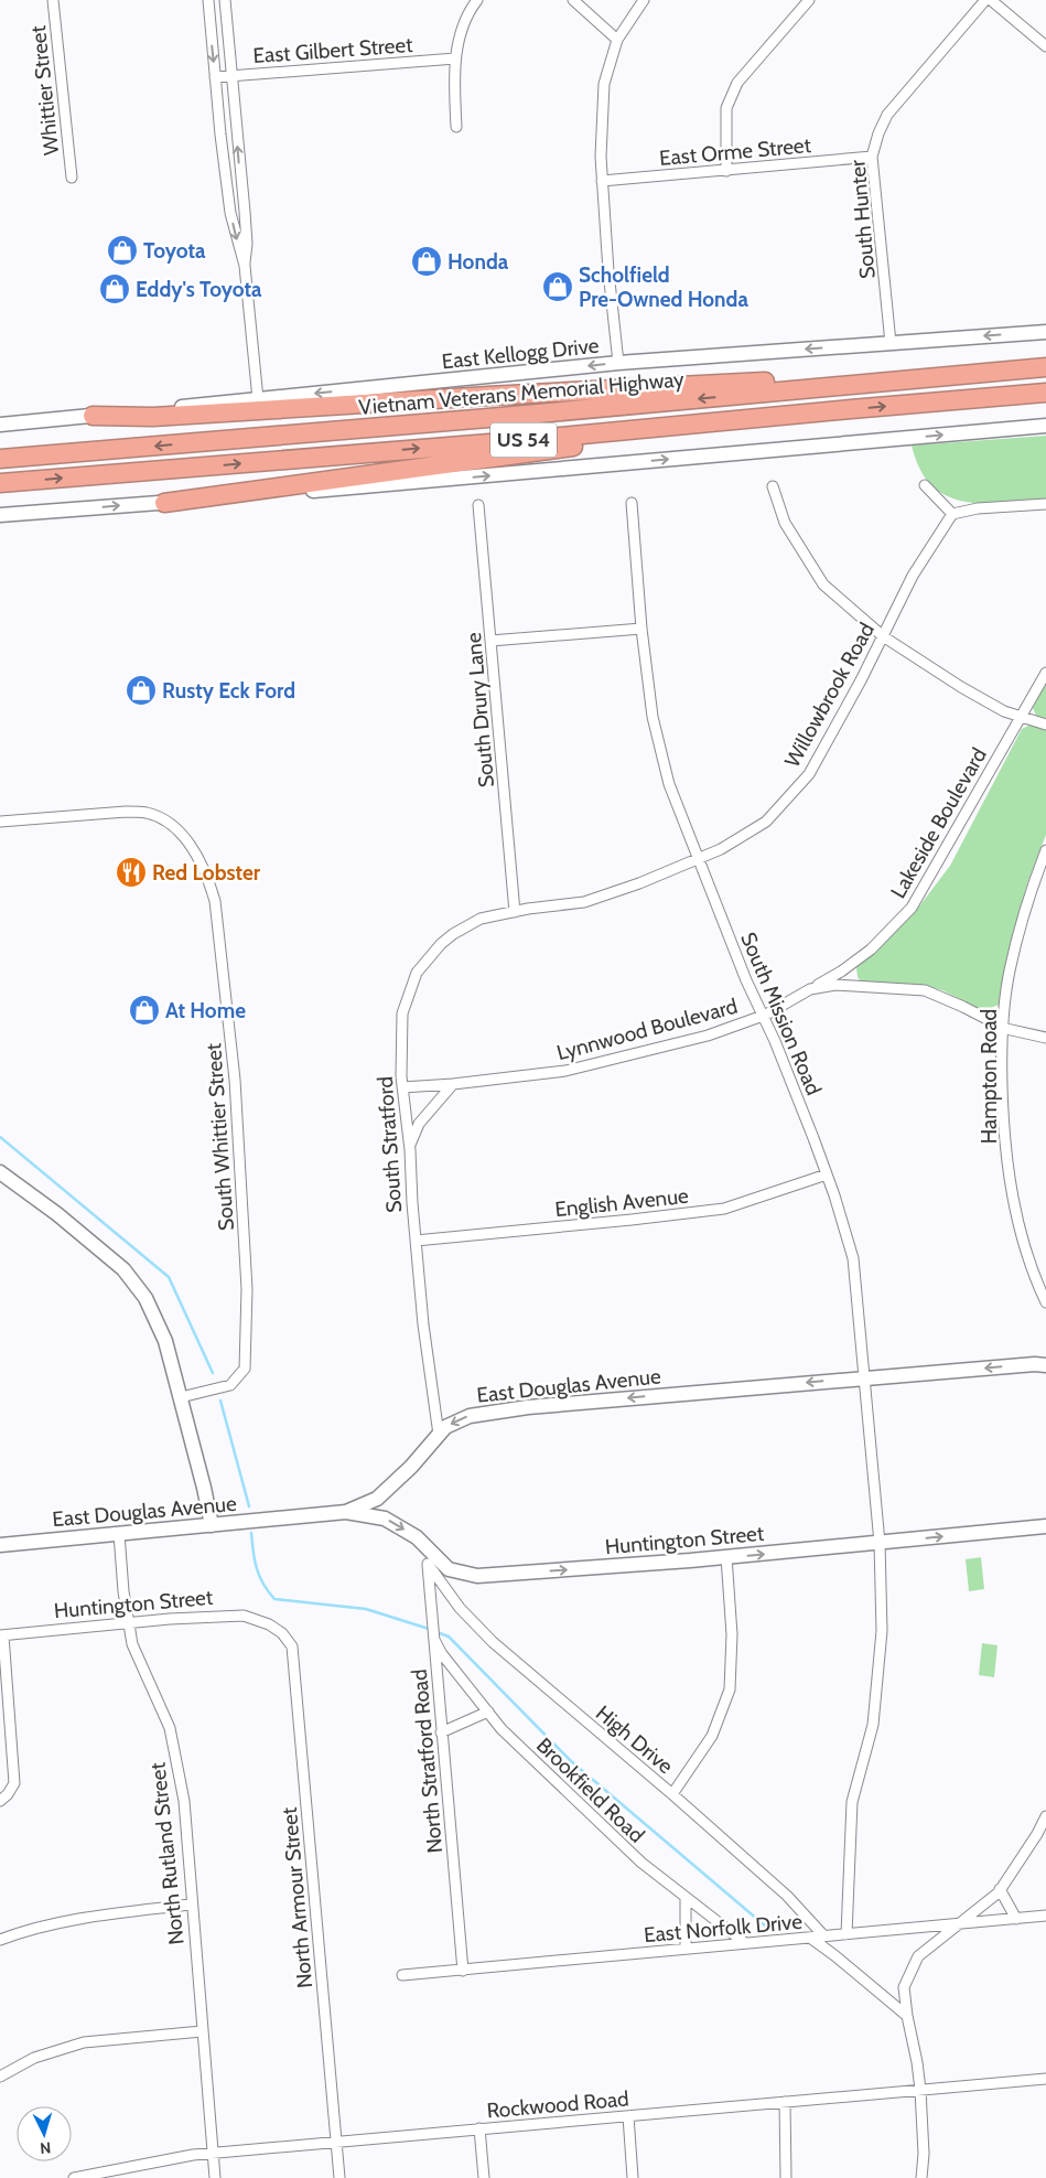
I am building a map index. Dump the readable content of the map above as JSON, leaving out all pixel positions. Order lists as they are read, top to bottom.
{
  "streets": {
    "highway": ["Vietnam Veterans Memorial Highway", "US 54"],
    "street": [
      "East Gilbert Street",
      "Whittier Street",
      "East Orme Street",
      "South Hunter",
      "East Kellogg Drive",
      "Willowbrook Road",
      "South Drury Lane",
      "Lakeside Boulevard",
      "South Mission Road",
      "Lynnwood Boulevard",
      "Hampton Road",
      "South Whittier Street",
      "South Stratford",
      "English Avenue",
      "East Douglas Avenue",
      "Huntington Street",
      "High Drive",
      "North Stratford Road",
      "Brookfield Road",
      "North Rutland Street",
      "North Armour Street",
      "East Norfolk Drive",
      "Rockwood Road"
    ]
  },
  "crossings": [
    ["East Orme Street", "South Hunter"],
    ["South Hunter", "East Kellogg Drive"],
    ["Willowbrook Road", "South Drury Lane"],
    ["Willowbrook Road", "South Mission Road"],
    ["Willowbrook Road", "South Stratford"],
    ["South Drury Lane", "South Stratford"],
    ["Lakeside Boulevard", "Lynnwood Boulevard"],
    ["South Mission Road", "Lynnwood Boulevard"],
    ["South Mission Road", "English Avenue"],
    ["South Mission Road", "East Douglas Avenue"],
    ["South Mission Road", "Huntington Street"],
    ["South Mission Road", "East Norfolk Drive"],
    ["Lynnwood Boulevard", "Hampton Road"],
    ["Lynnwood Boulevard", "South Stratford"],
    ["South Stratford", "English Avenue"],
    ["South Stratford", "East Douglas Avenue"],
    ["East Douglas Avenue", "Huntington Street"],
    ["East Douglas Avenue", "North Rutland Street"],
    ["Huntington Street", "North Stratford Road"],
    ["Huntington Street", "North Rutland Street"],
    ["Huntington Street", "North Armour Street"],
    ["High Drive", "North Stratford Road"],
    ["High Drive", "East Norfolk Drive"],
    ["North Stratford Road", "Brookfield Road"],
    ["North Stratford Road", "East Norfolk Drive"],
    ["Brookfield Road", "East Norfolk Drive"],
    ["North Rutland Street", "Rockwood Road"],
    ["North Armour Street", "Rockwood Road"]
  ],
  "one_way": ["East Douglas Avenue", "Huntington Street"],
  "places": {
    "shop": [
      "Toyota",
      "Honda",
      "Scholfield Pre-Owned Honda",
      "Eddy's Toyota",
      "Rusty Eck Ford",
      "At Home"
    ],
    "restaurant": ["Red Lobster"]
  },
  "north": "bottom"
}
